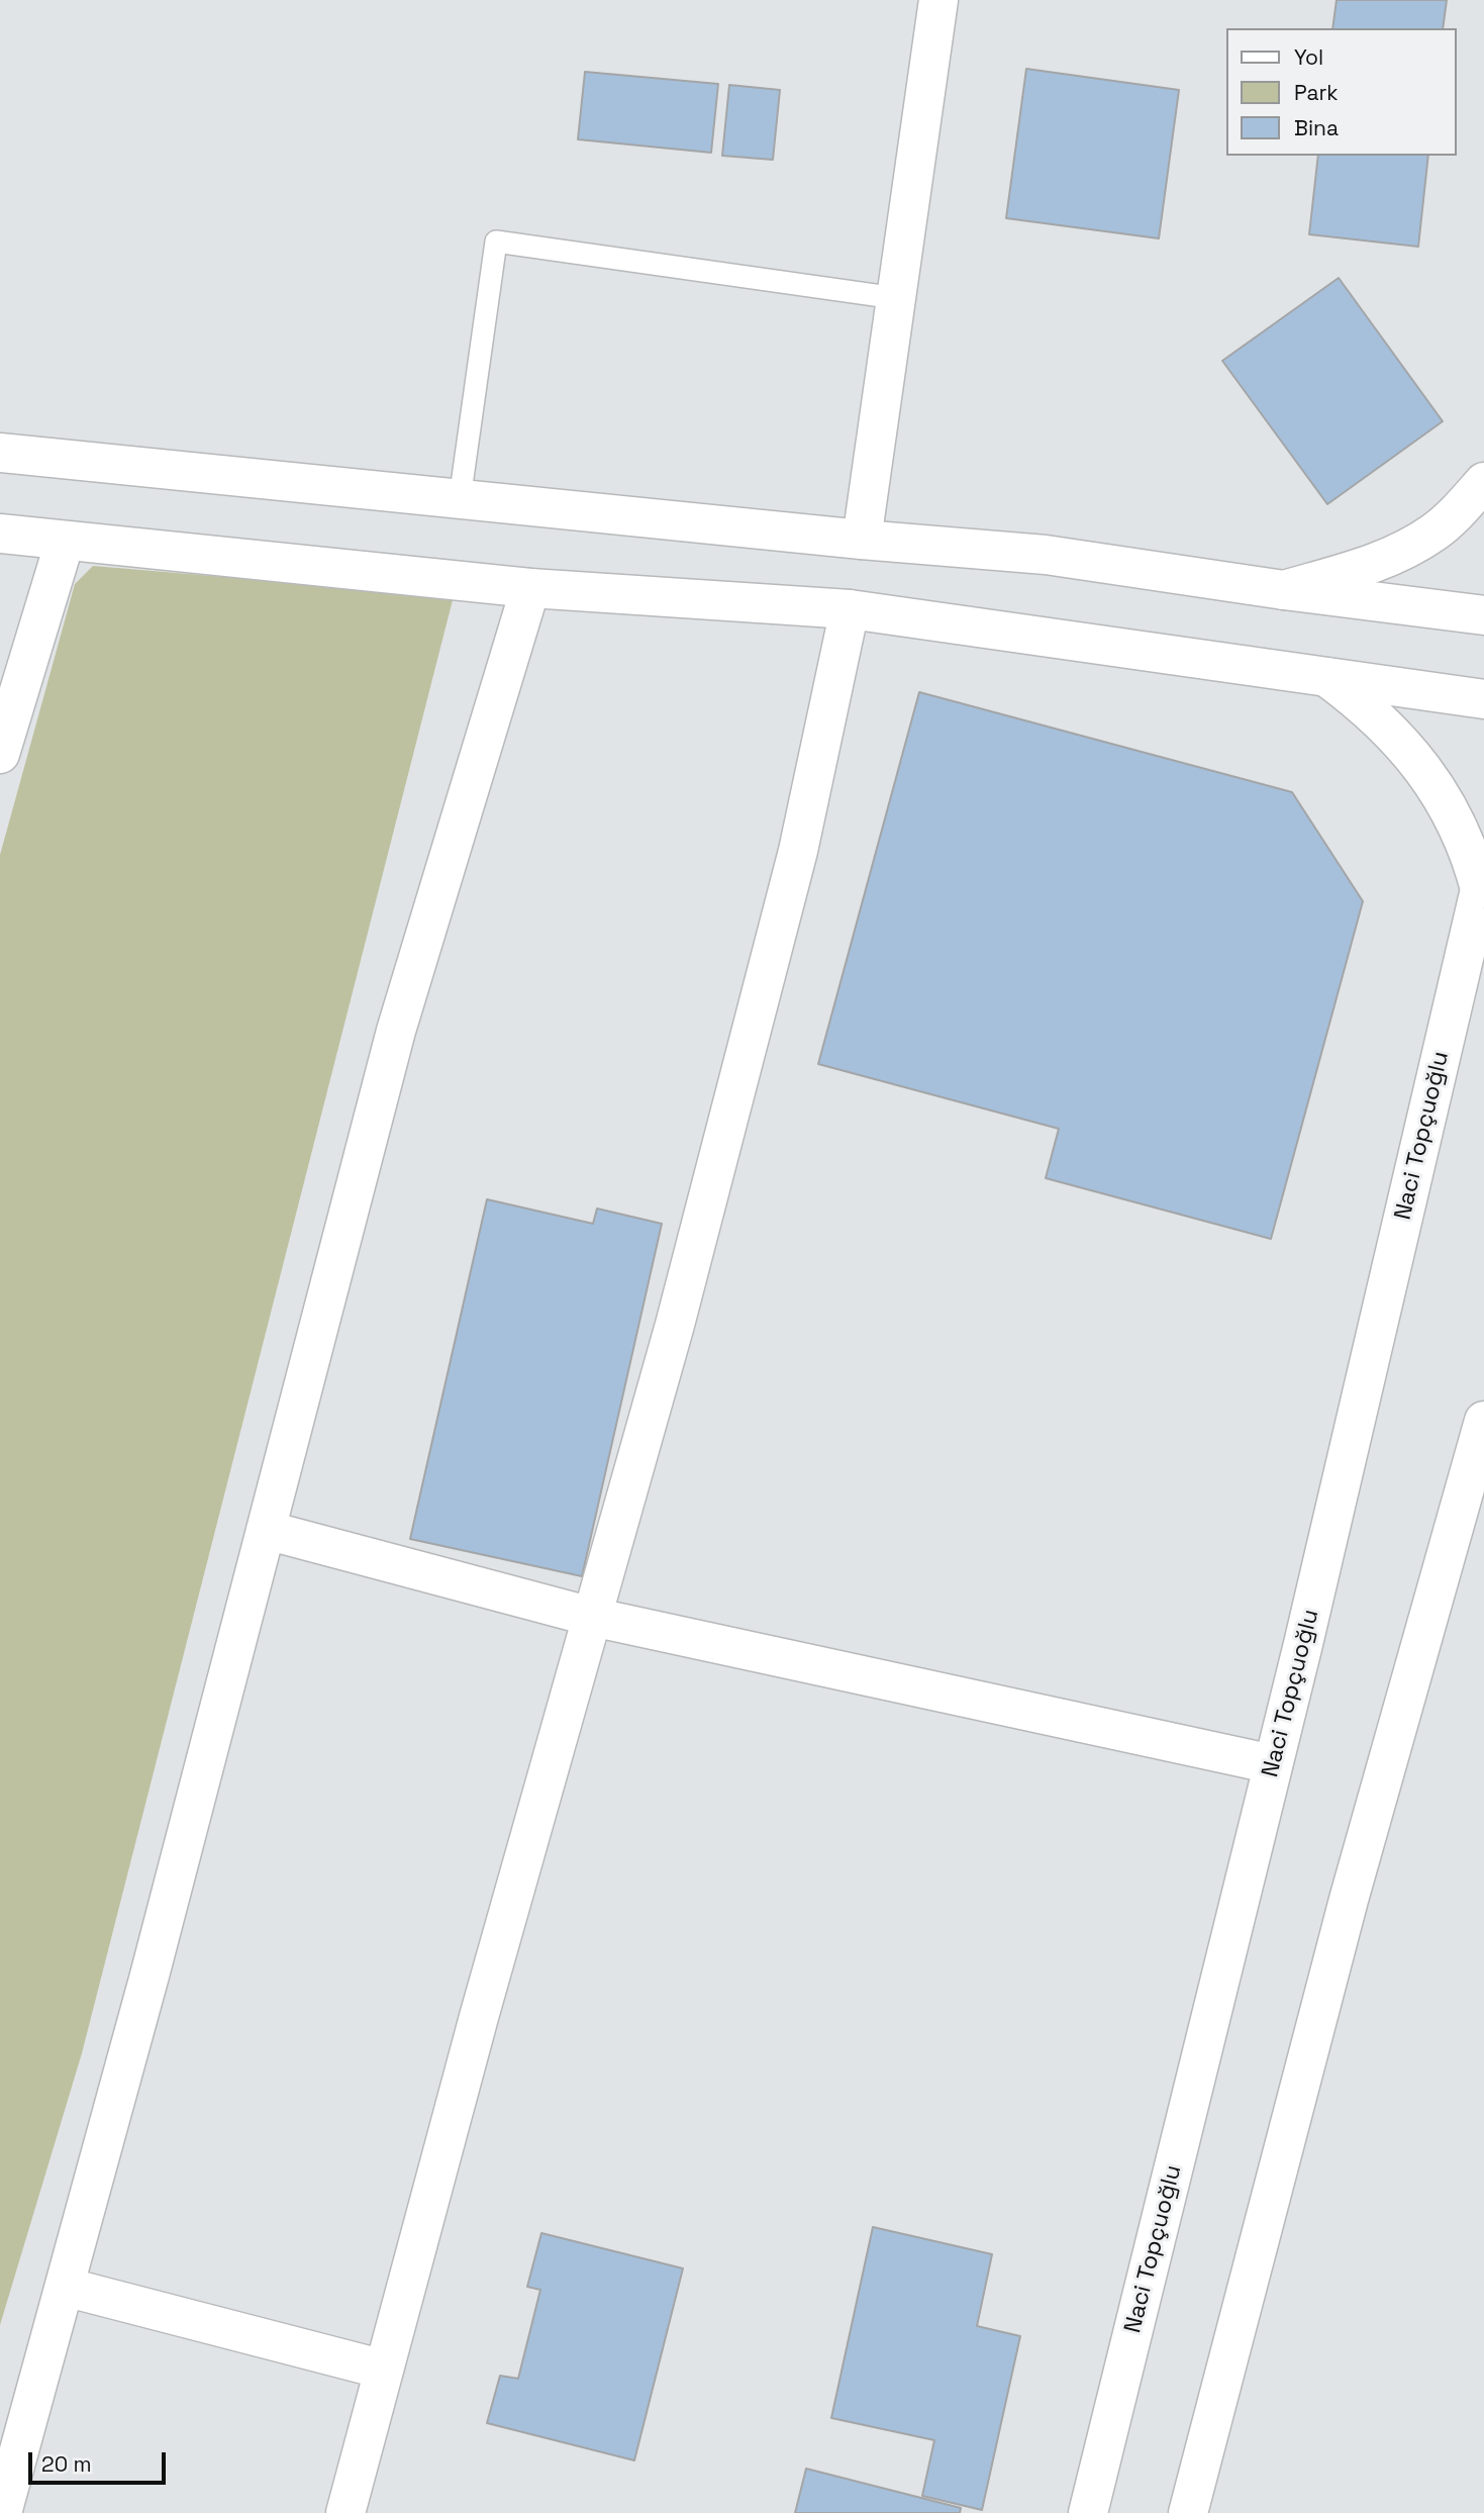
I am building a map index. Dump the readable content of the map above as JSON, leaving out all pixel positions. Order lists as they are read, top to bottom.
{
  "streets": {
    "street": ["Naci Topçuoğlu"]
  },
  "legend": ["Yol", "Park", "Bina"],
  "scale_bar": "20 m"
}
